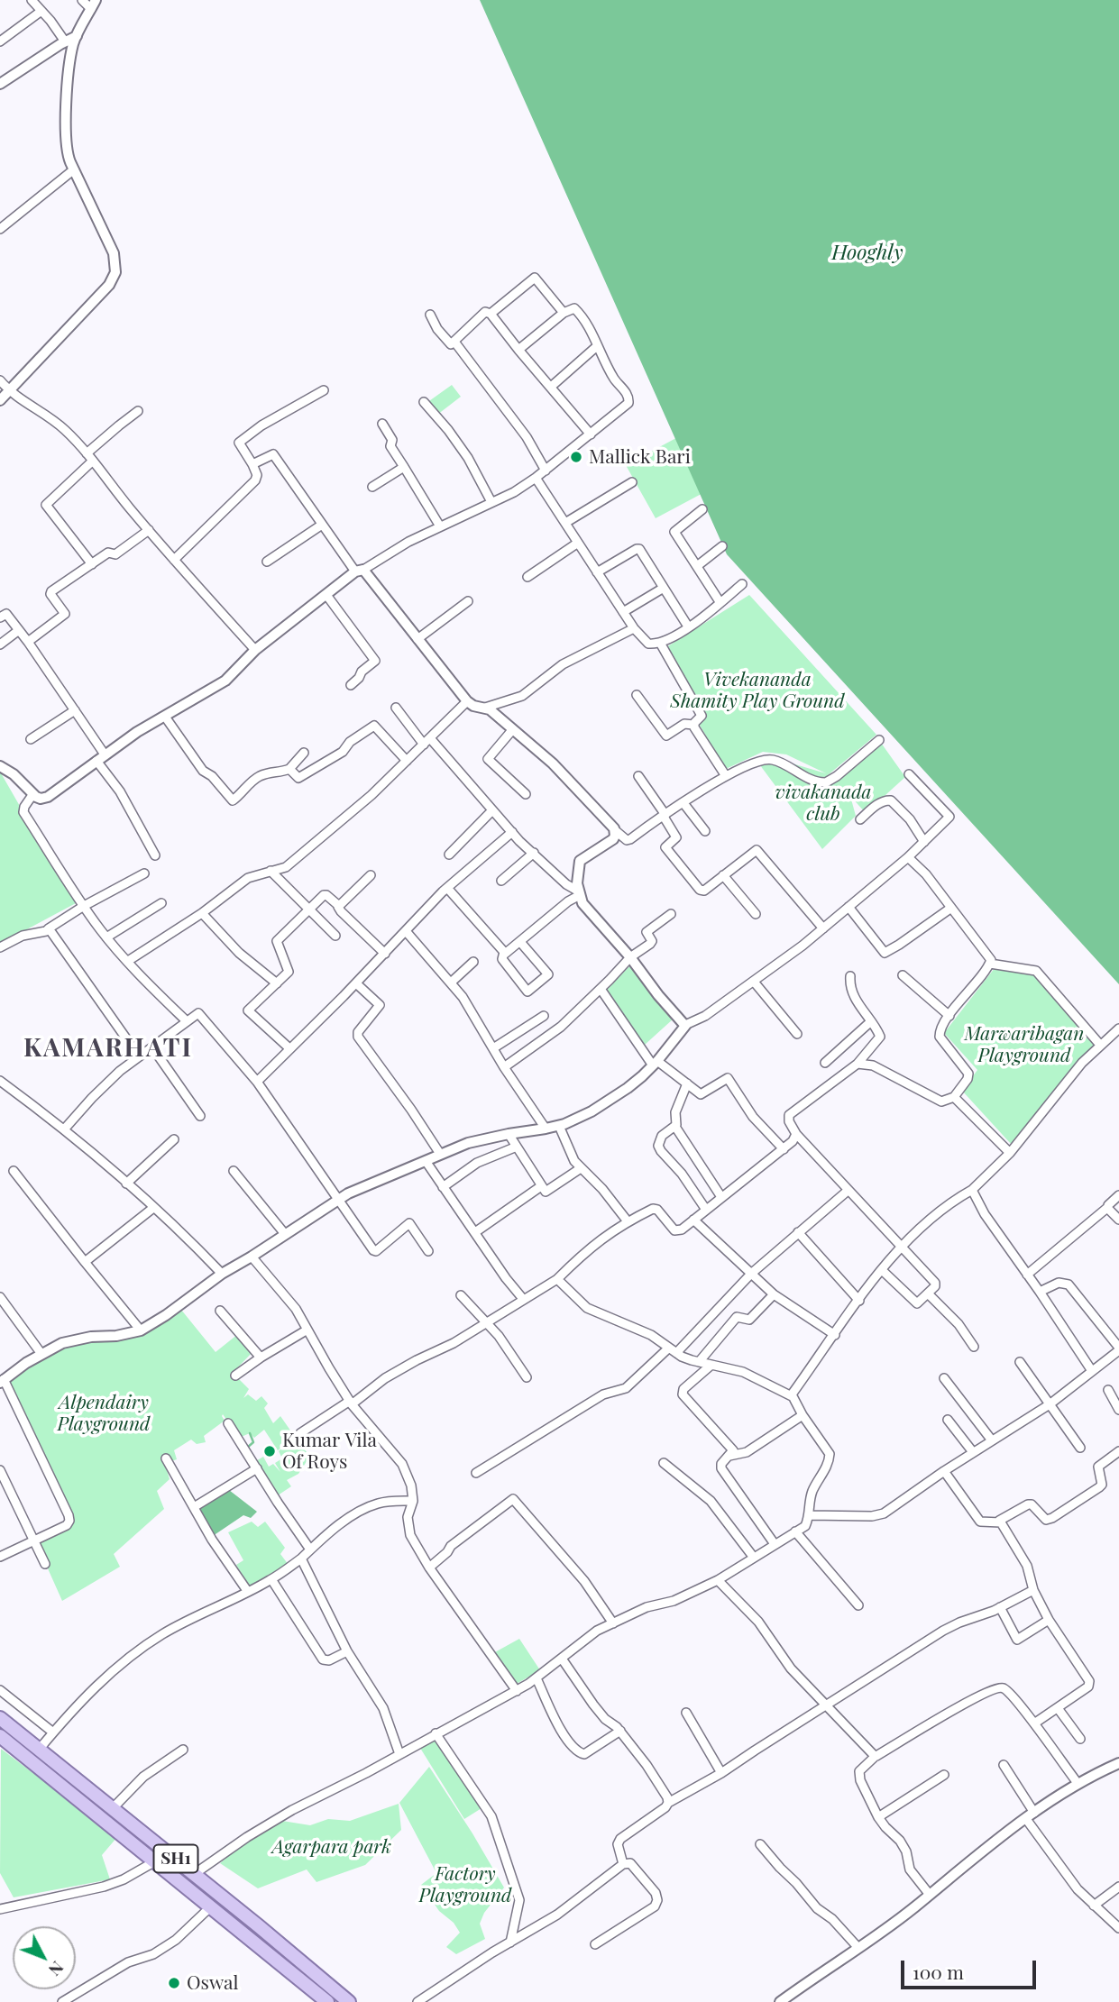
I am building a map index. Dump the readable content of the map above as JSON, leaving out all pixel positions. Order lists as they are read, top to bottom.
{
  "streets": {
    "main road": ["SH1"]
  },
  "districts": ["KAMARHATI"],
  "water": ["Hooghly"],
  "parks": [
    "Vivekananda Shamity Play Ground",
    "vivakanada club",
    "Marwaribagan Playground",
    "Alpendairy Playground",
    "Agarpara park",
    "Factory Playground"
  ],
  "places": ["Mallick Bari", "Kumar Vila Of Roys", "Oswal"],
  "scale_bar": "100 m",
  "north": "bottom right"
}
